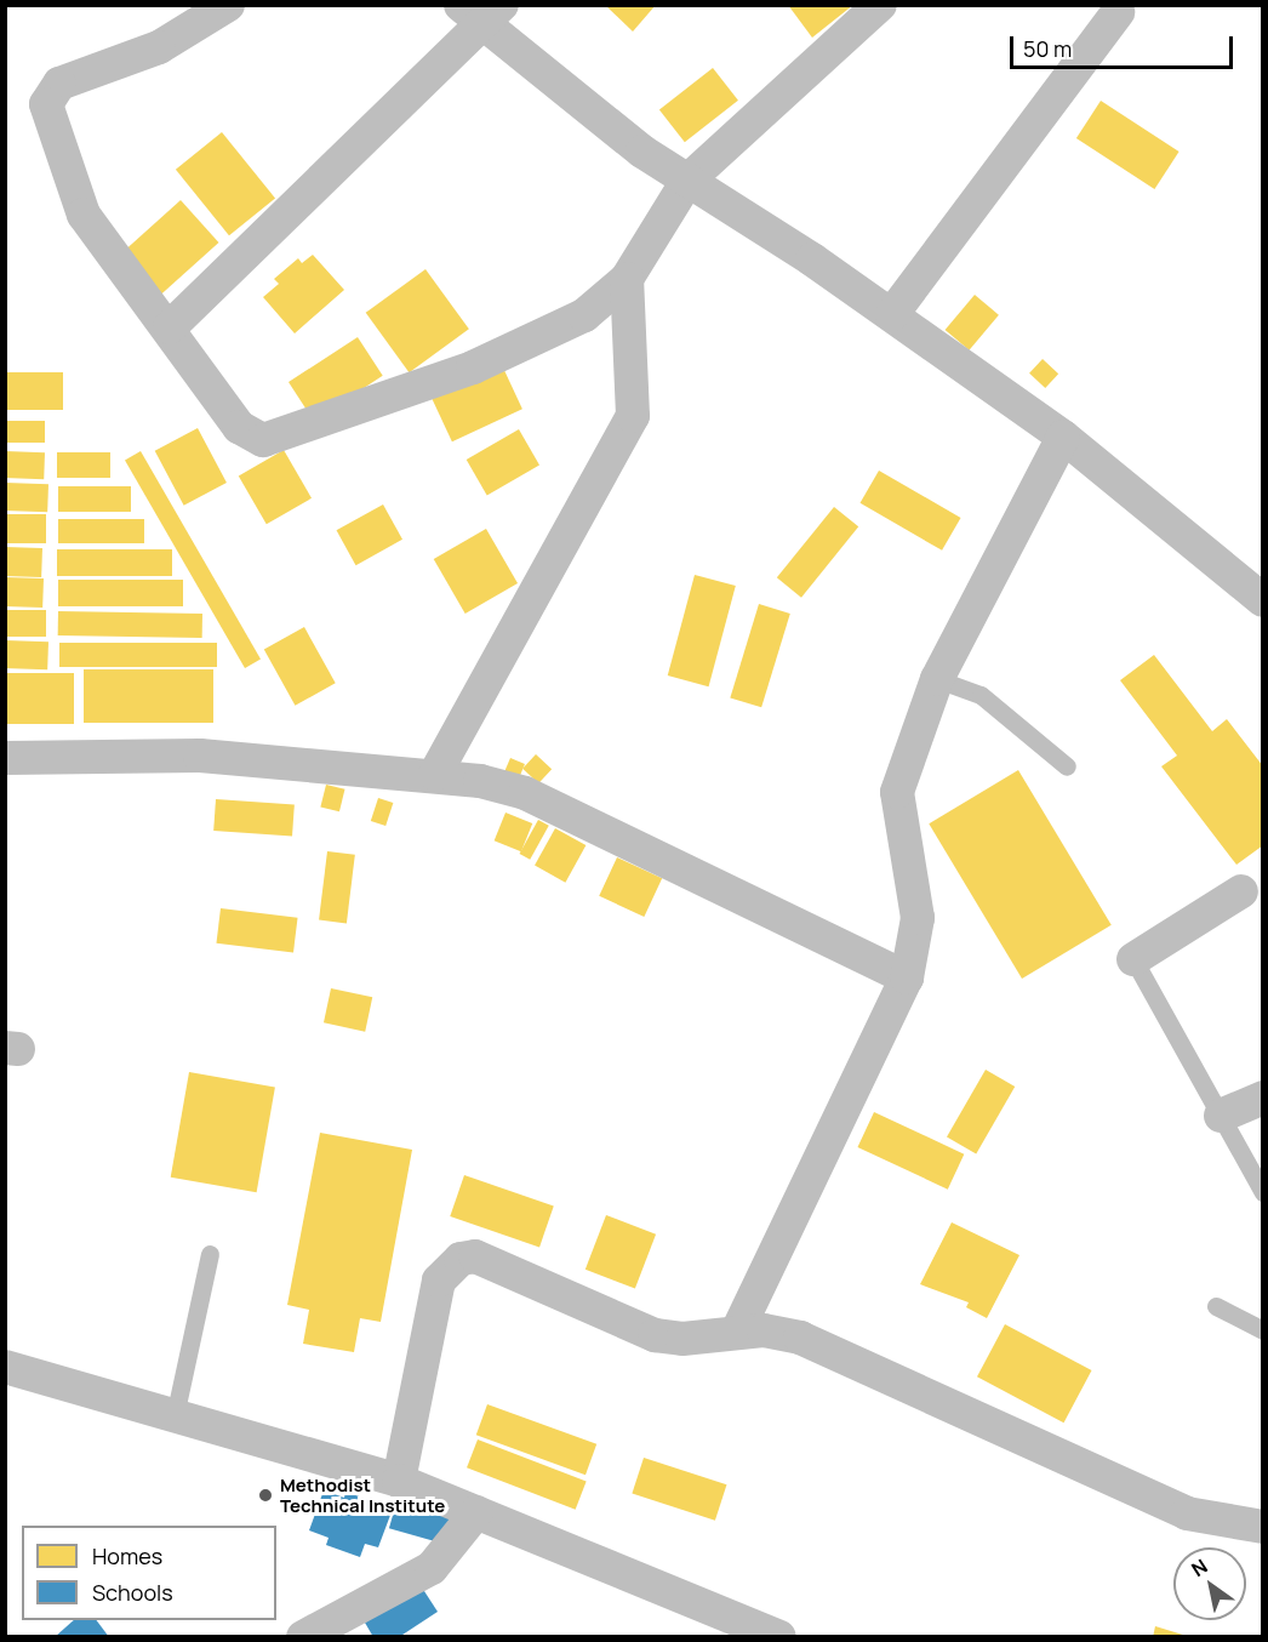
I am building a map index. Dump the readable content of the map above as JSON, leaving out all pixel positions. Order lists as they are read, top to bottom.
{
  "places": ["Methodist Technical Institute"],
  "legend": ["Homes", "Schools"],
  "scale_bar": "50 m",
  "north": "top left"
}
